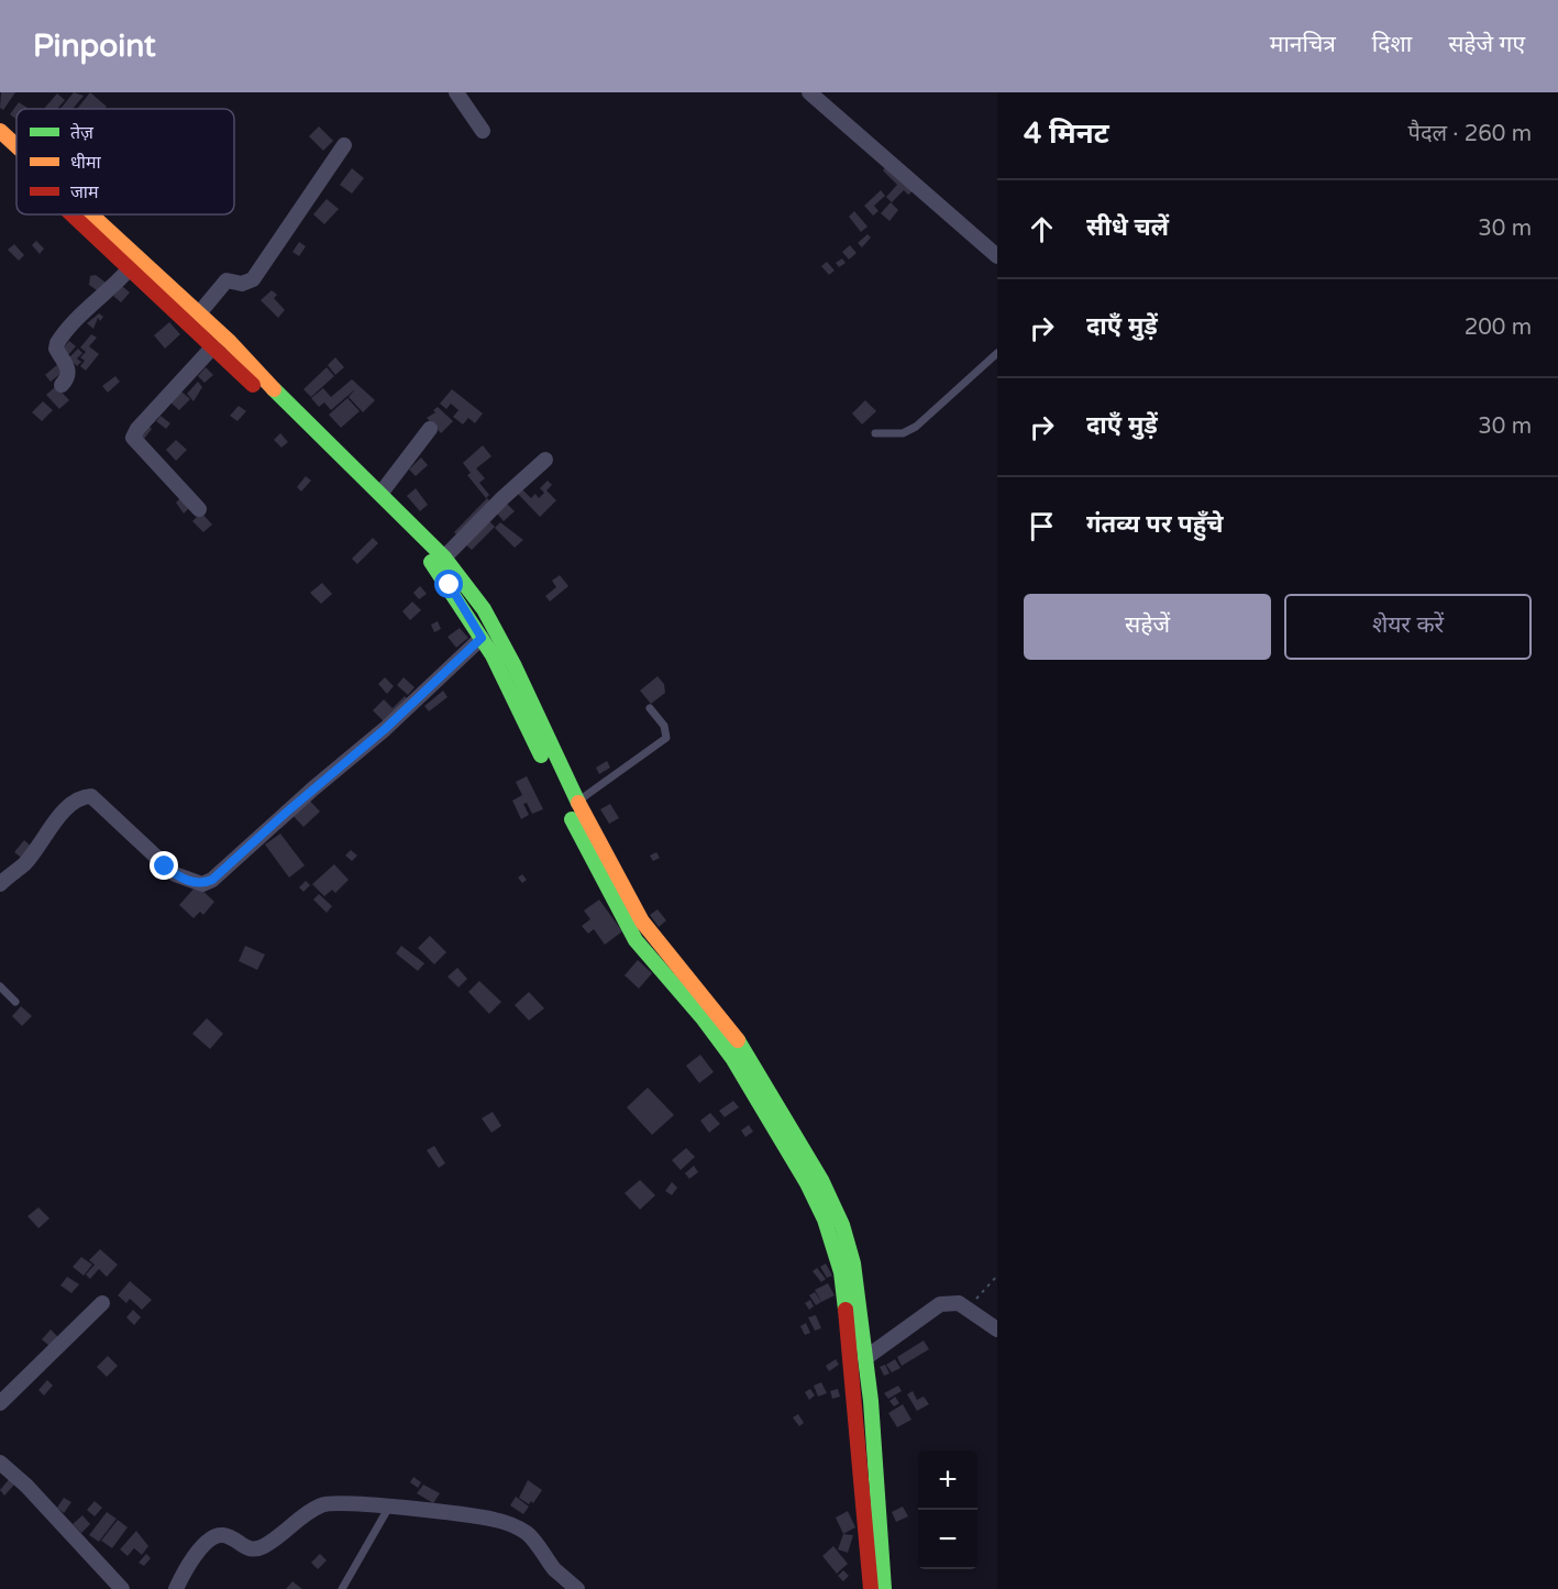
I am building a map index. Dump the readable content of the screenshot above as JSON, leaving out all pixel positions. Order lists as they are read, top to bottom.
{
  "legend": ["तेज़", "धीमा", "जाम"],
  "page": {
    "header": "Pinpoint",
    "nav": ["मानचित्र", "दिशा", "सहेजे गए"],
    "heading": ["4 मिनट", "पैदल · 260 m"],
    "list": [
      ["सीधे चलें", "30 m"],
      ["दाएँ मुड़ें", "200 m"],
      ["दाएँ मुड़ें", "30 m"],
      "गंतव्य पर पहुँचे"
    ],
    "buttons": ["सहेजें", "शेयर करें"],
    "map_buttons": ["+", "−"]
  }
}
